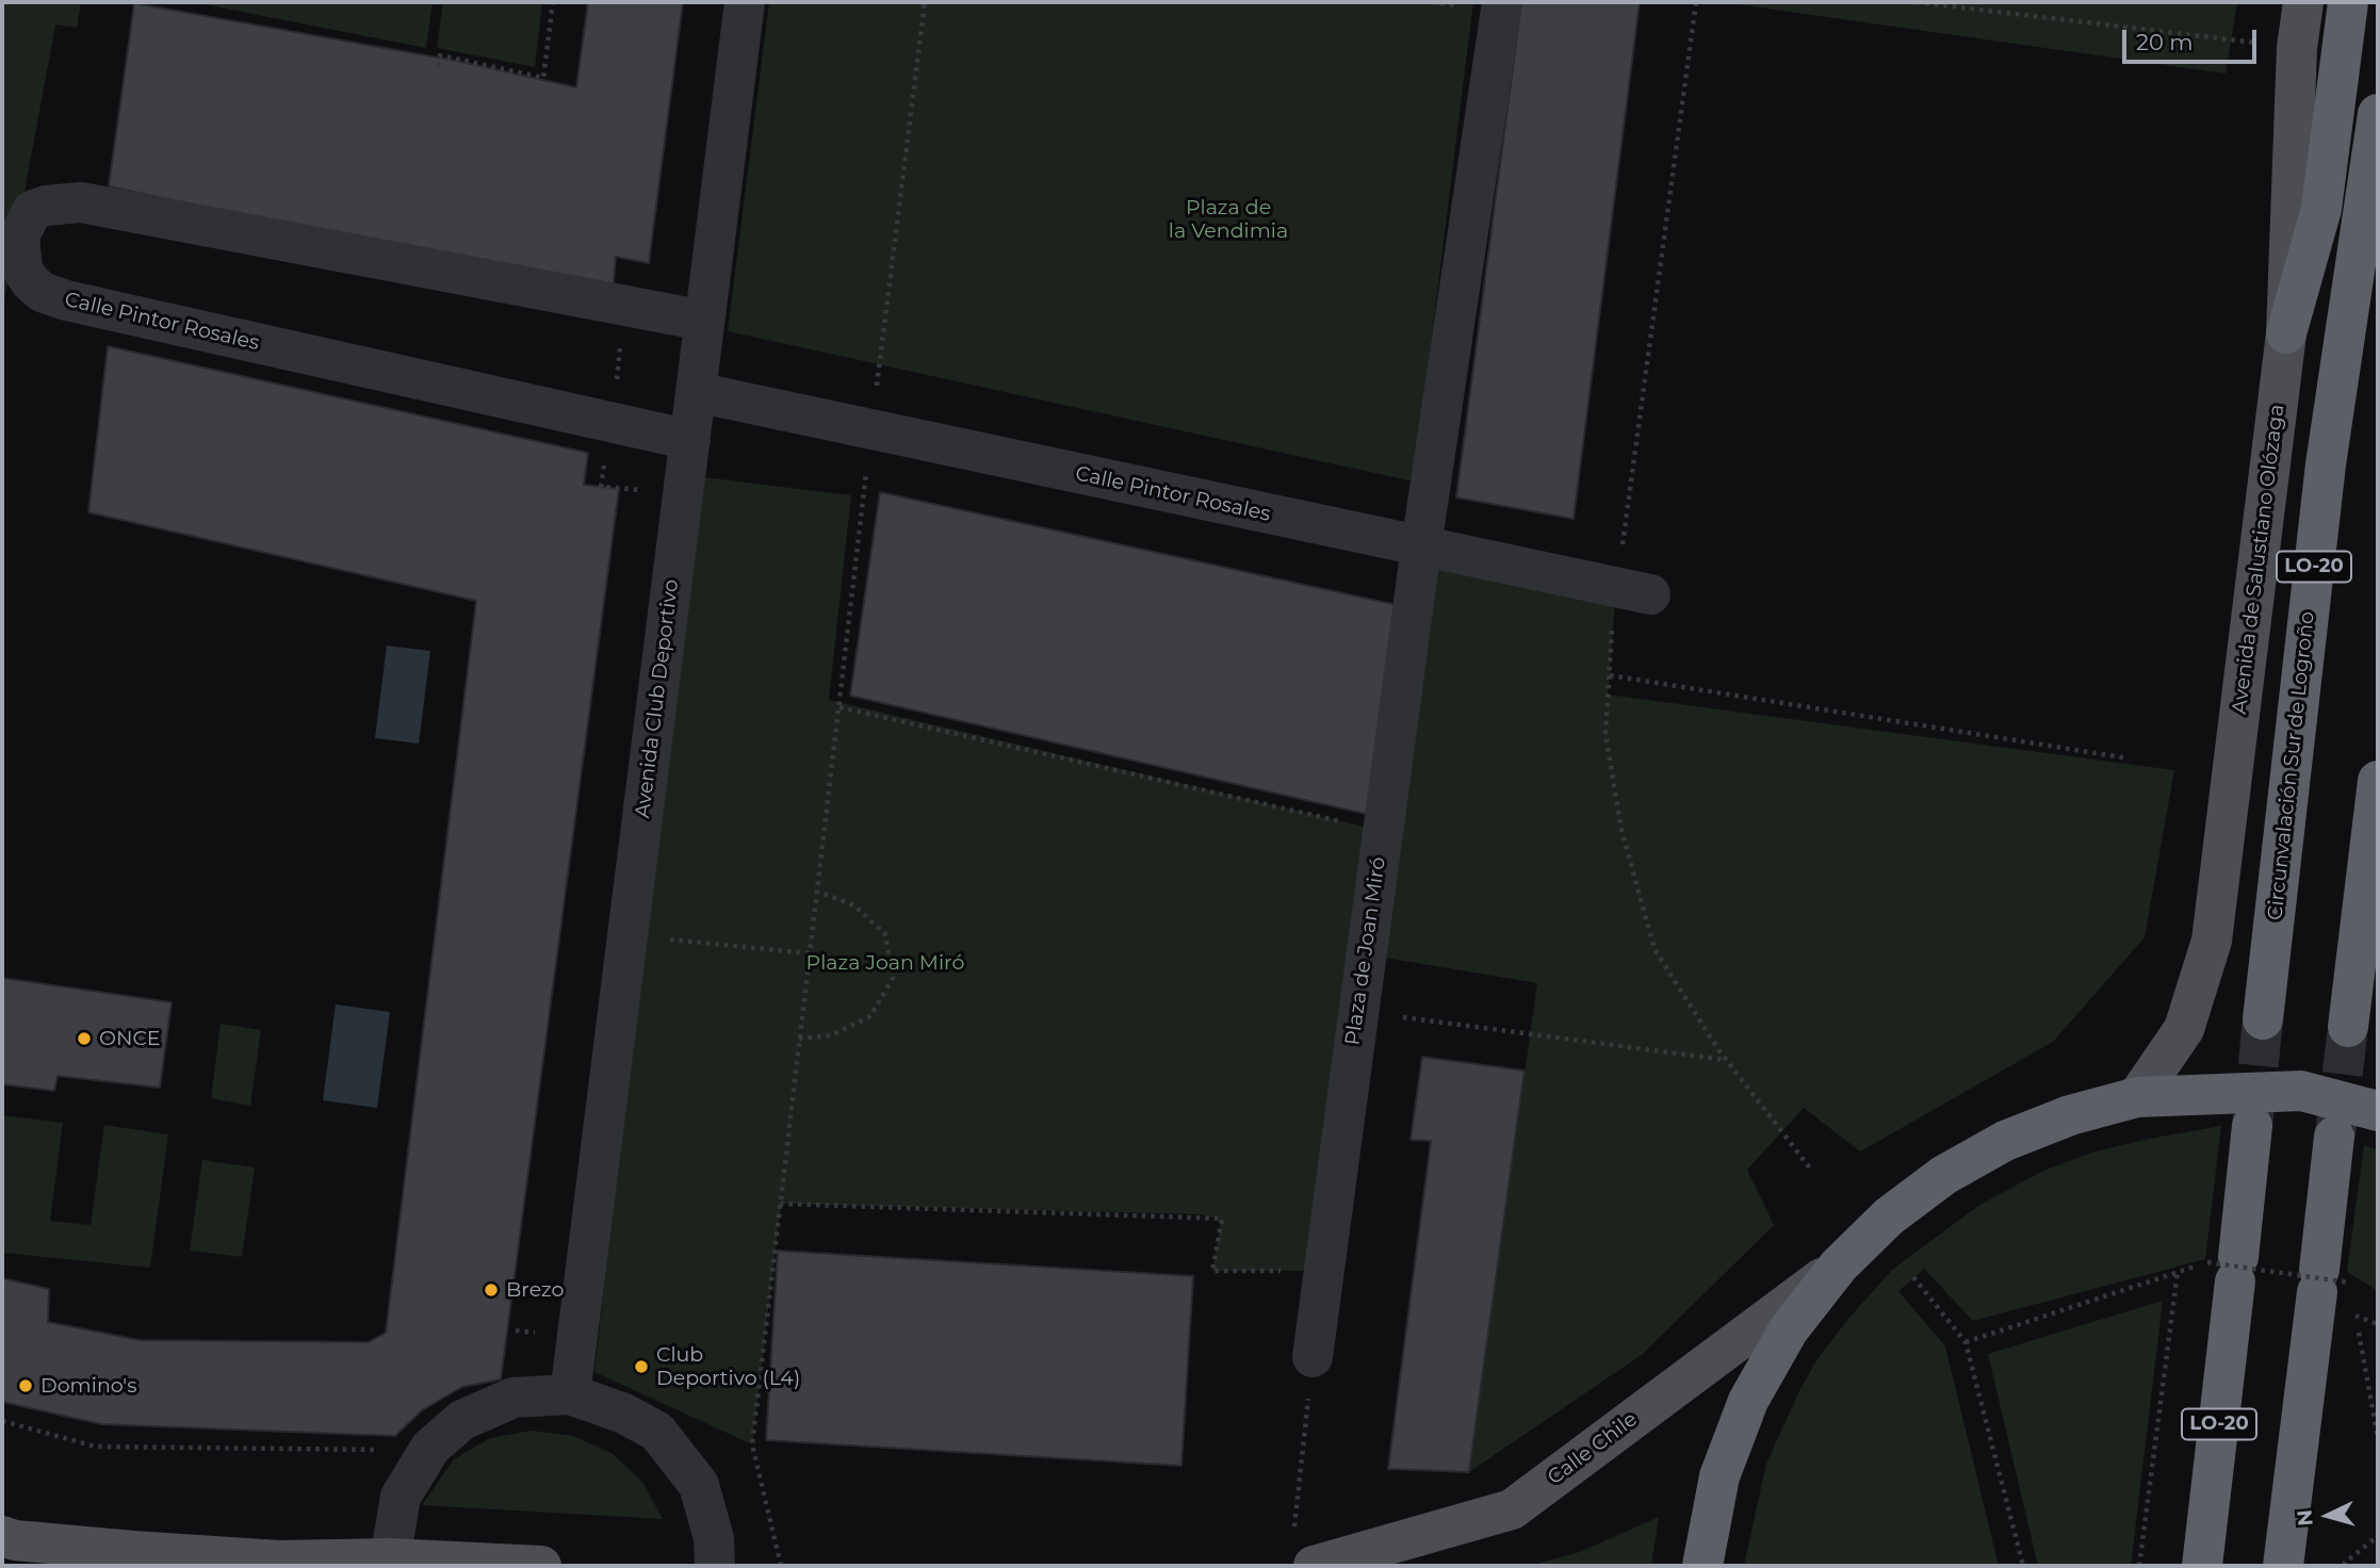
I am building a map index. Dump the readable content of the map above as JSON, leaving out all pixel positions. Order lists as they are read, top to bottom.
{
  "streets": {
    "highway": ["LO-20", "Circunvalación Sur de Logroño"],
    "main road": ["Avenida de Salustiano Olózaga", "Calle Chile"],
    "street": ["Calle Pintor Rosales", "Avenida Club Deportivo", "Plaza de Joan Miró"]
  },
  "crossings": [
    ["Calle Pintor Rosales", "Avenida Club Deportivo"],
    ["Calle Pintor Rosales", "Plaza de Joan Miró"]
  ],
  "parks": ["Plaza de la Vendimia", "Plaza Joan Miró"],
  "places": [
    "ONCE",
    "Brezo",
    "Club Deportivo (L4)",
    "Domino's"
  ],
  "scale_bar": "20 m",
  "north": "left"
}
